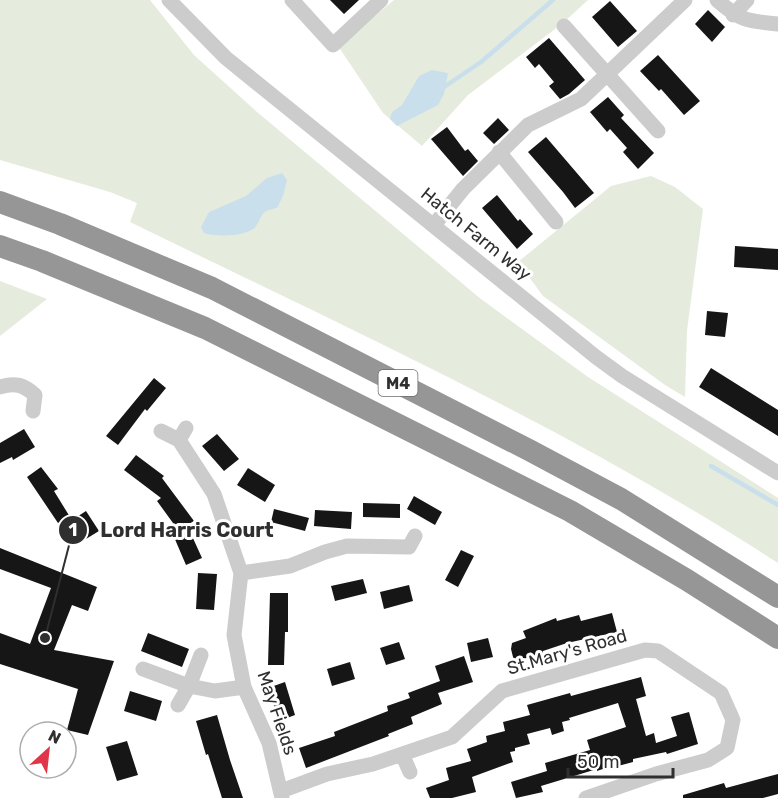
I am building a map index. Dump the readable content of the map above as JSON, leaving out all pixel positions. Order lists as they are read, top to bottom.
{
  "streets": {
    "highway": ["M4"],
    "street": ["Hatch Farm Way", "St.Mary's Road", "May Fields"]
  },
  "crossings": [
    ["St.Mary's Road", "May Fields"]
  ],
  "places": ["Lord Harris Court"],
  "scale_bar": "50 m",
  "north": "top right"
}
